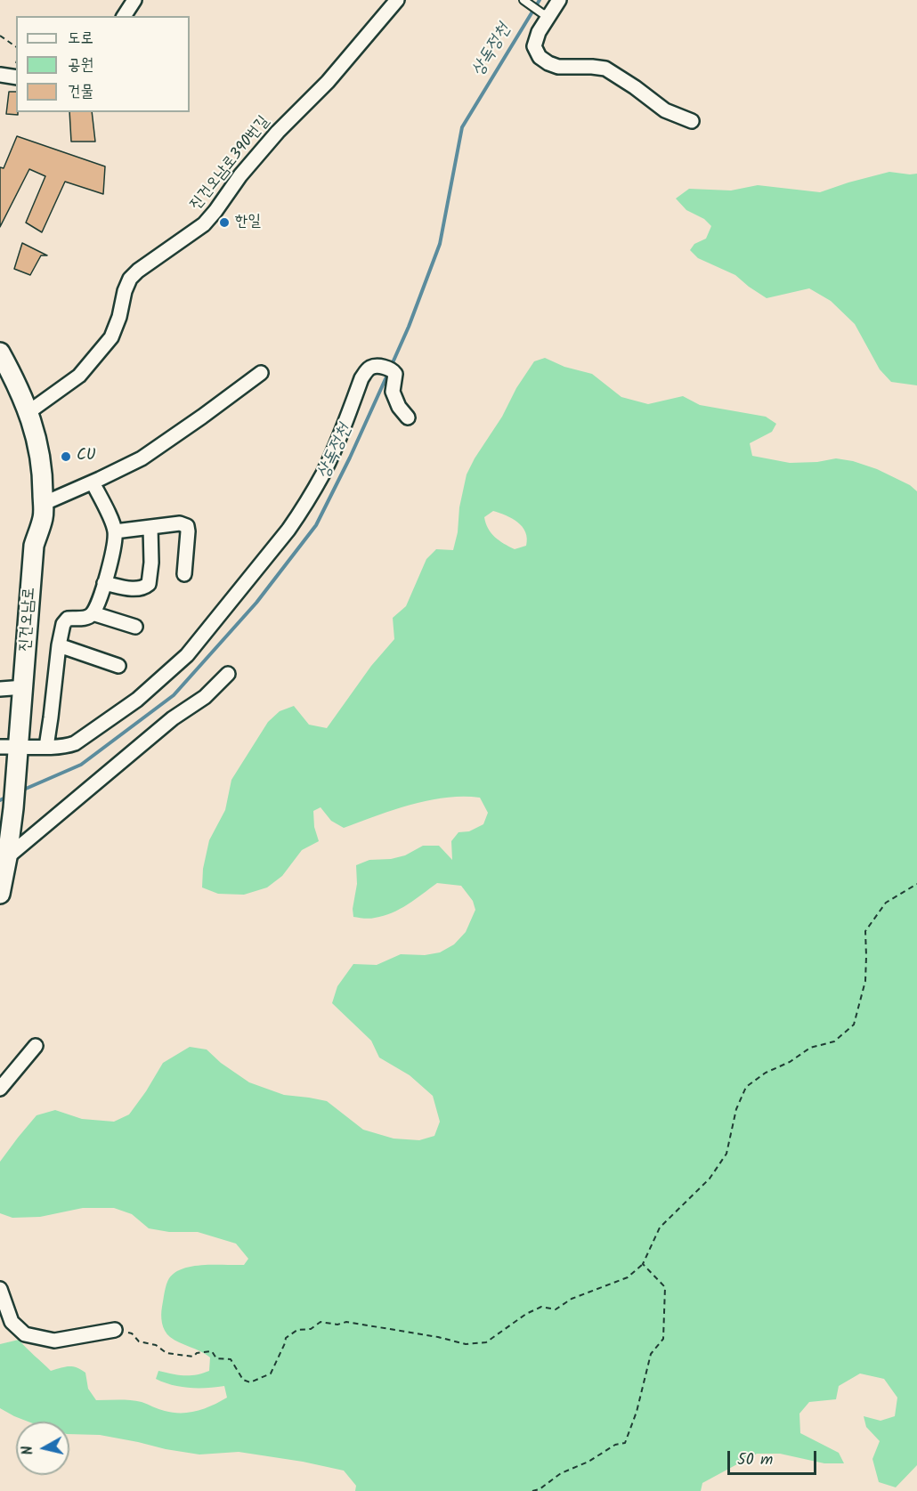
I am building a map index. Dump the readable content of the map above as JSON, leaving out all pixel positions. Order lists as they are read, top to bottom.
{
  "streets": {
    "main road": ["진건오남로"],
    "street": ["진건오남로390번길"]
  },
  "crossings": [
    ["진건오남로390번길", "진건오남로"]
  ],
  "water": ["상독정천"],
  "places": ["한일", "CU"],
  "legend": ["도로", "공원", "건물"],
  "scale_bar": "50 m",
  "north": "left"
}
